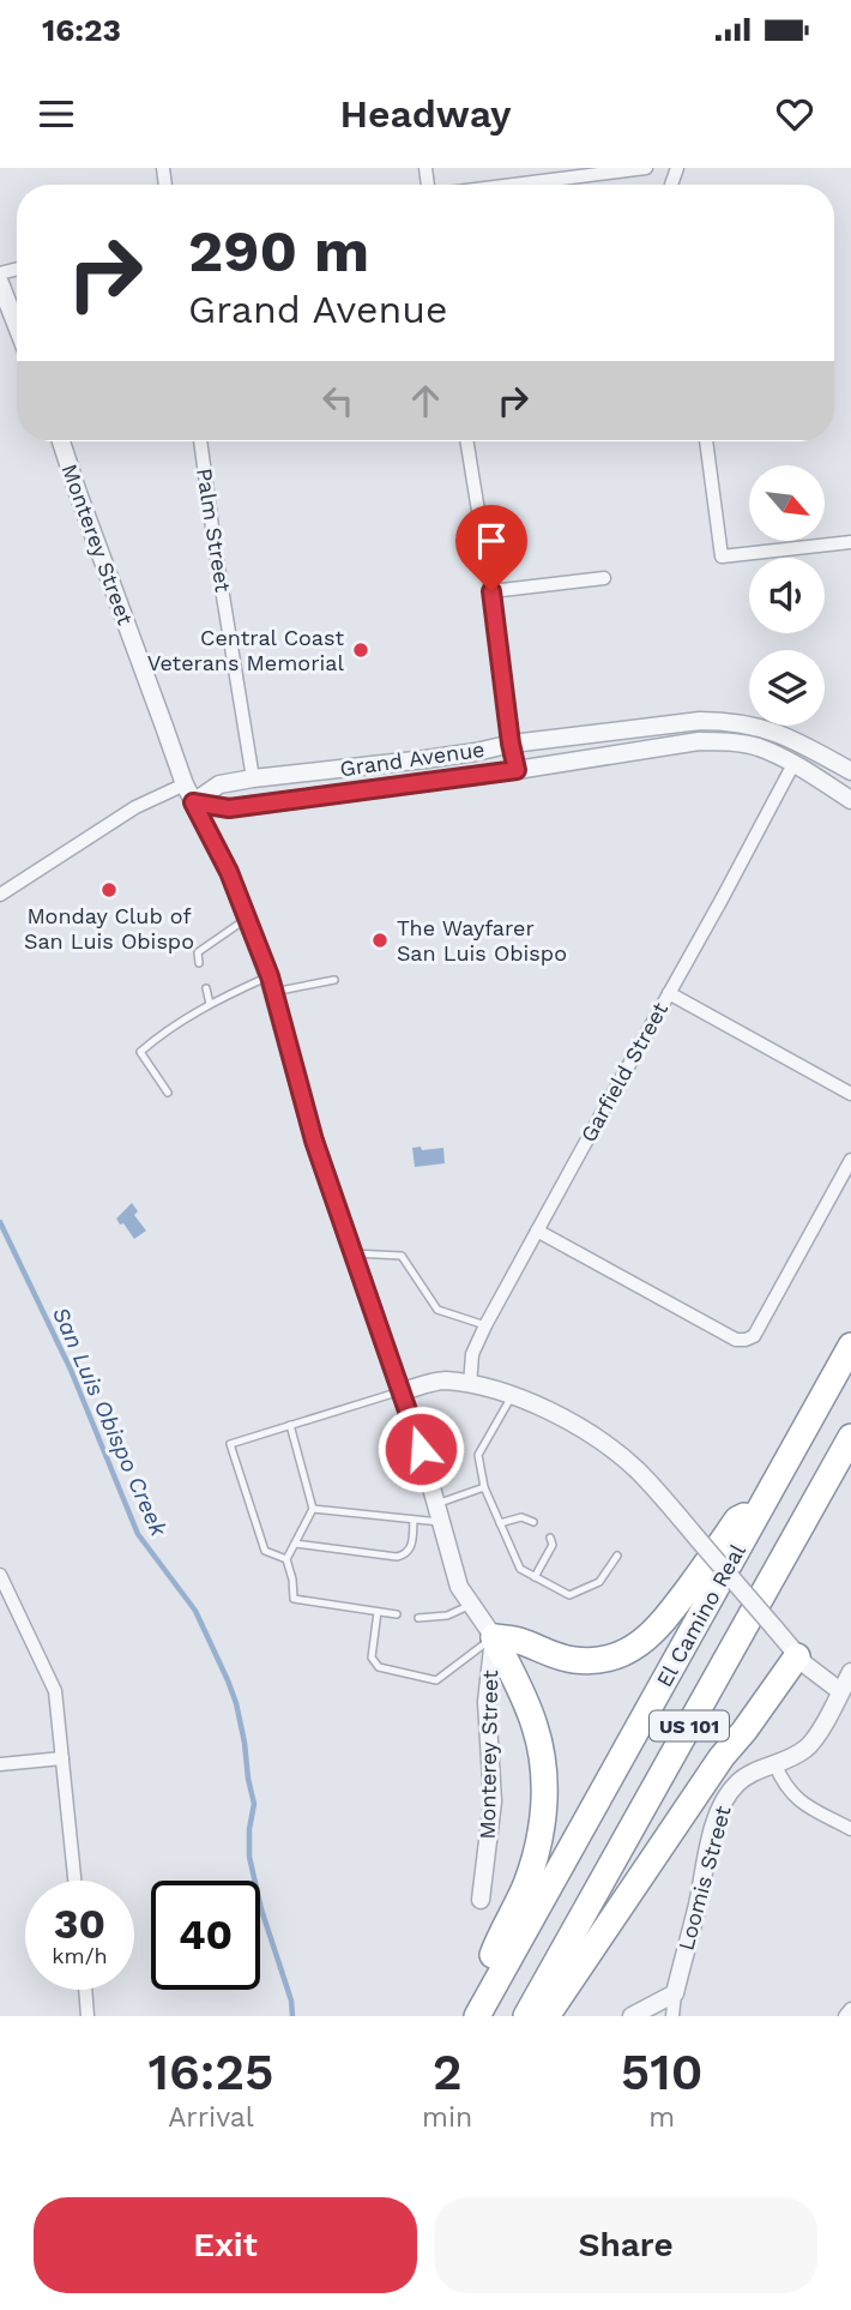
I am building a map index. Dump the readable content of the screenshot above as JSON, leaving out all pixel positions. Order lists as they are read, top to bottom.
{
  "streets": {
    "highway": ["El Camino Real", "US 101"],
    "street": [
      "Palm Street",
      "Monterey Street",
      "Grand Avenue",
      "Garfield Street",
      "Loomis Street"
    ]
  },
  "crossings": [
    ["Palm Street", "Grand Avenue"],
    ["Monterey Street", "Grand Avenue"],
    ["Grand Avenue", "Garfield Street"]
  ],
  "water": ["San Luis Obispo Creek"],
  "places": ["Central Coast Veterans Memorial", "Monday Club of San Luis Obispo", "The Wayfarer San Luis Obispo"],
  "north": "bottom right",
  "page": {
    "status": "16:23",
    "header": "Headway",
    "turn": ["290 m", "Grand Avenue"],
    "speed": "30 km/h",
    "limit": "40",
    "eta": [
      "16:25",
      "Arrival",
      "2",
      "min",
      "510",
      "m"
    ],
    "buttons": ["Exit", "Share"]
  }
}
